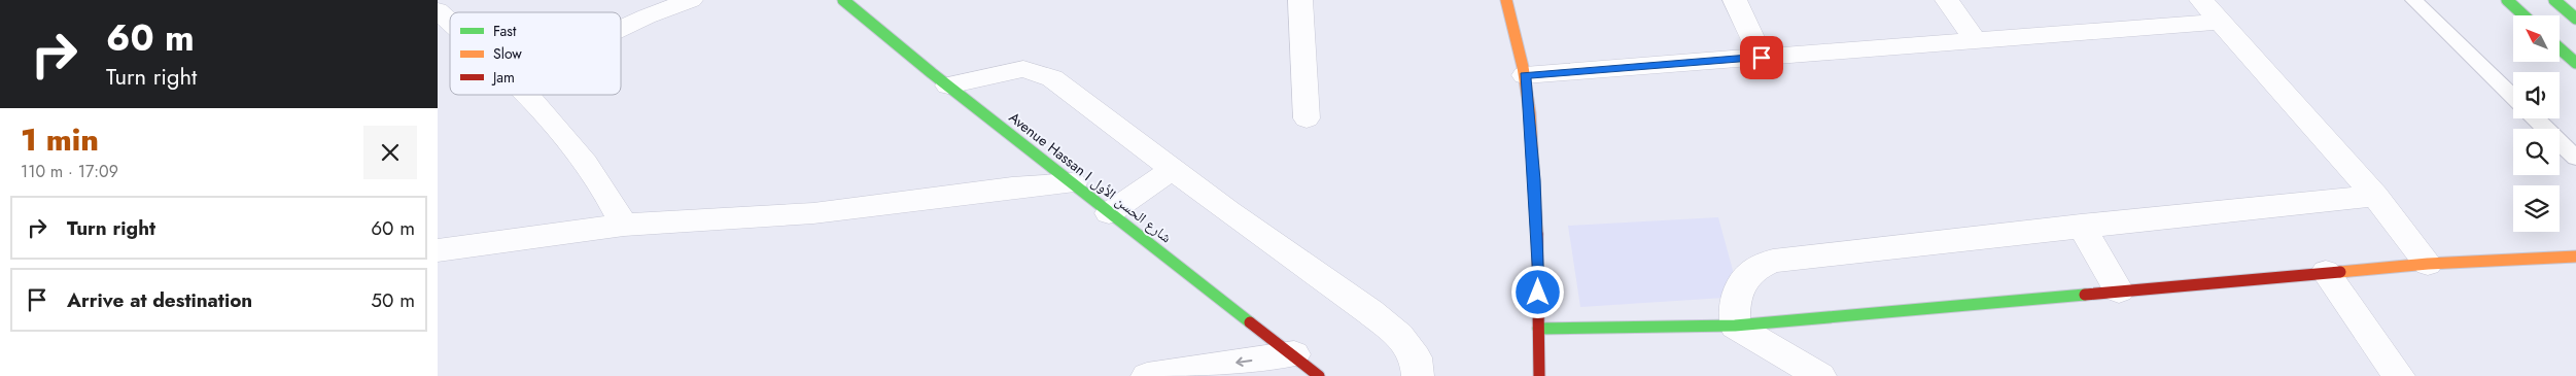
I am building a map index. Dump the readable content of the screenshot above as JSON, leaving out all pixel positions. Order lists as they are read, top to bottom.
{
  "streets": {
    "main road": ["Avenue Hassan I شارع الحسن الأول"]
  },
  "legend": ["Fast", "Slow", "Jam"],
  "north": "top left",
  "page": {
    "turn": ["60 m", "Turn right"],
    "heading": ["1 min", "110 m · 17:09"],
    "list": [
      {
        "name": "Turn right",
        "value": "60 m"
      },
      {
        "name": "Arrive at destination",
        "value": "50 m"
      }
    ]
  }
}
